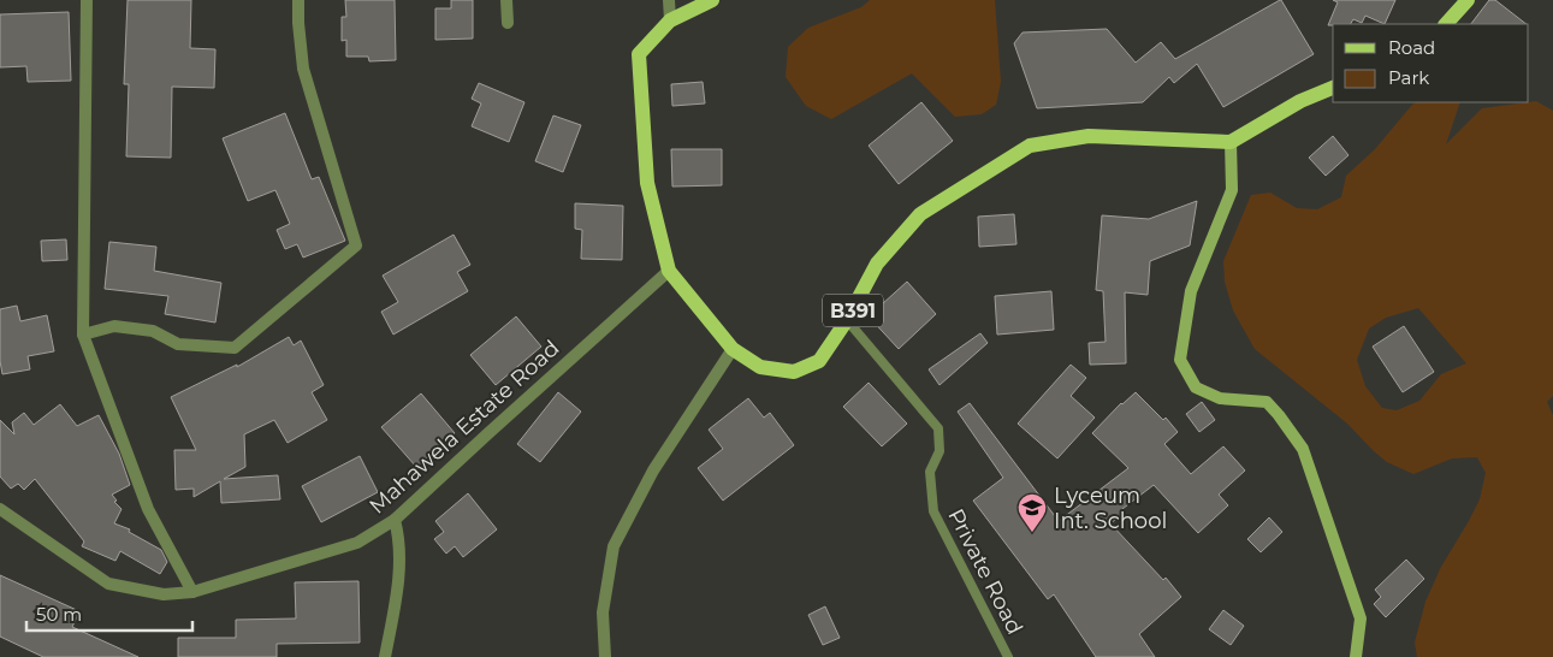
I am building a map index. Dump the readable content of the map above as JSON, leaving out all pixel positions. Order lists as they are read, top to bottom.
{
  "streets": {
    "main road": ["B391"],
    "street": ["Mahawela Estate Road"],
    "lane": ["Private Road"]
  },
  "crossings": [
    ["B391", "Mahawela Estate Road"],
    ["B391", "Private Road"]
  ],
  "places": {
    "school or university": ["Lyceum Int. School"]
  },
  "legend": ["Road", "Park"],
  "scale_bar": "50 m"
}
